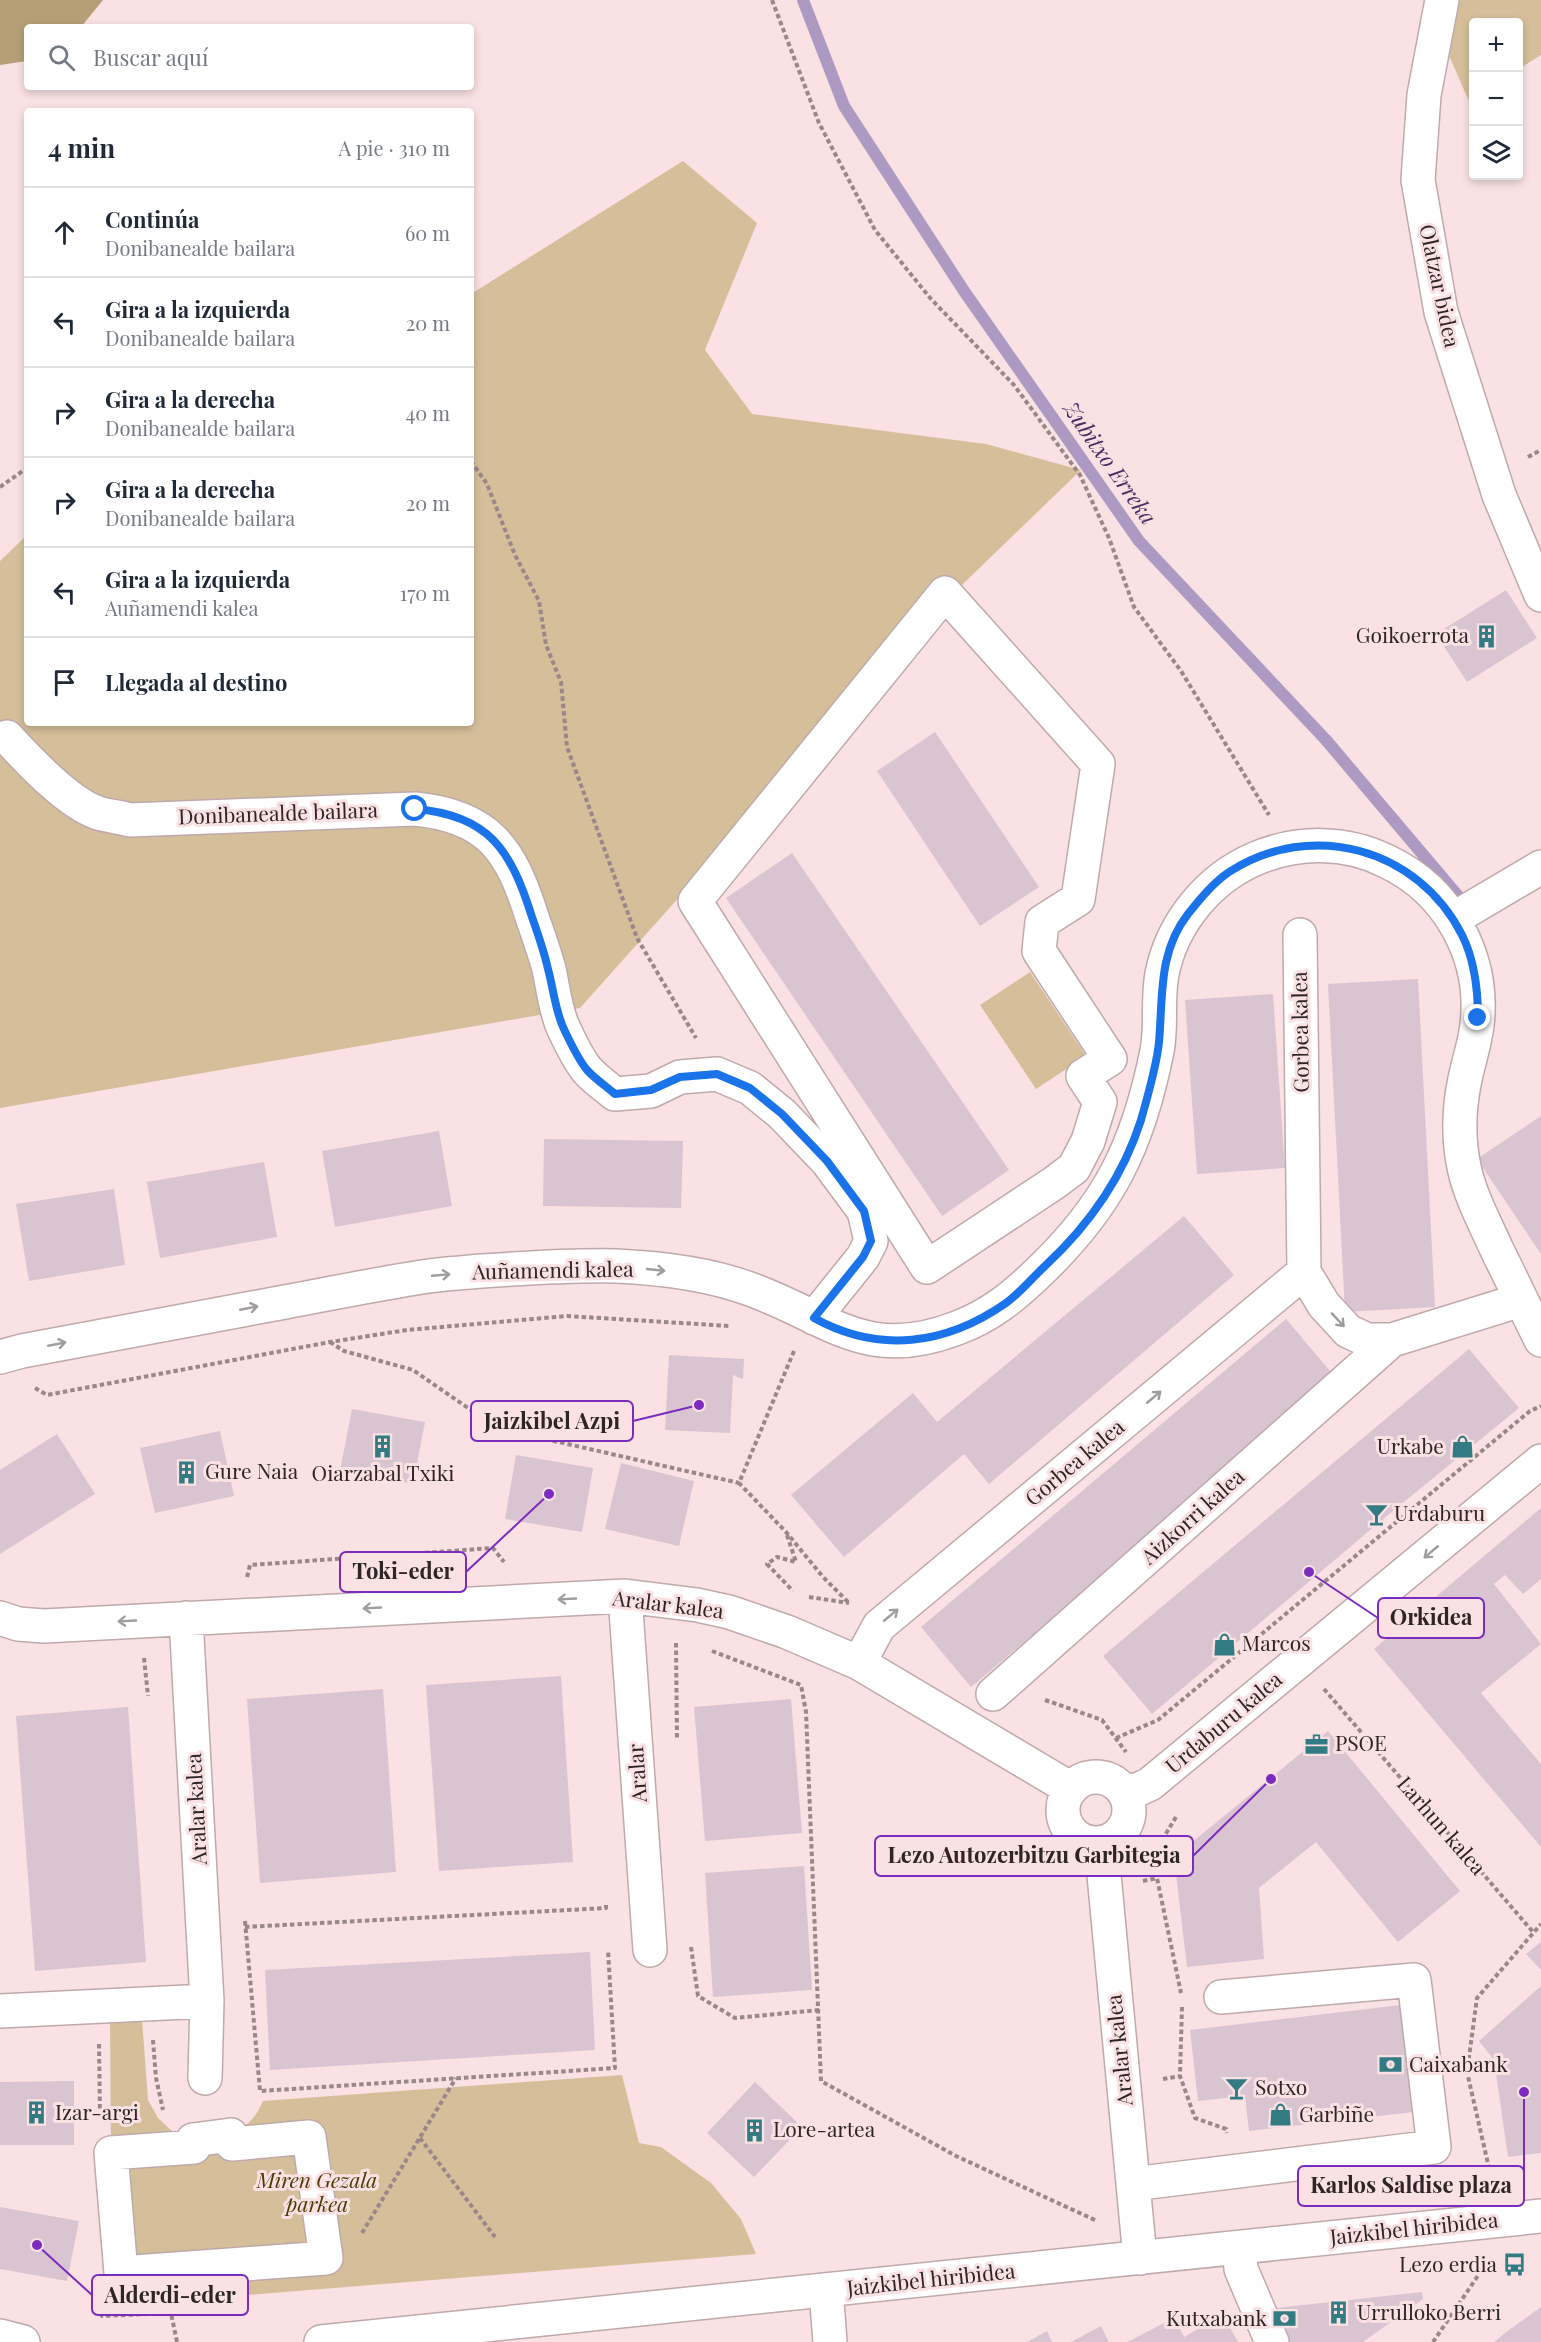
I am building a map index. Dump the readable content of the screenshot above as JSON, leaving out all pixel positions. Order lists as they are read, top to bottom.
{
  "streets": {
    "street": [
      "Olatzar bidea",
      "Donibanealde bailara",
      "Gorbea kalea",
      "Auñamendi kalea",
      "Aizkorri kalea",
      "Aralar kalea",
      "Urdaburu kalea",
      "Aralar",
      "Jaizkibel hiribidea"
    ],
    "path": ["Larhun kalea"]
  },
  "crossings": [
    ["Donibanealde bailara", "Auñamendi kalea"],
    ["Gorbea kalea", "Aralar kalea"],
    ["Aralar kalea", "Urdaburu kalea"],
    ["Aralar kalea", "Aralar"],
    ["Aralar kalea", "Jaizkibel hiribidea"]
  ],
  "one_way": ["Gorbea kalea", "Auñamendi kalea", "Urdaburu kalea"],
  "water": ["Zubitxo Erreka"],
  "parks": ["Miren Gezala parkea"],
  "places": {
    "building": [
      "Goikoerrota",
      "Oiarzabal Txiki",
      "Gure Naia",
      "Izar-argi",
      "Lore-artea",
      "Urrulloko Berri"
    ],
    "other": [
      "Jaizkibel Azpi",
      "Toki-eder",
      "Orkidea",
      "Lezo Autozerbitzu Garbitegia",
      "Karlos Saldise plaza",
      "Alderdi-eder"
    ],
    "shop": ["Urkabe", "Marcos", "Garbiñe"],
    "bar": ["Urdaburu", "Sotxo"],
    "office": ["PSOE"],
    "bank": ["Caixabank", "Kutxabank"],
    "bus stop": ["Lezo erdia"]
  },
  "page": {
    "map_buttons": ["+", "−"],
    "search": "Buscar aquí",
    "heading": ["4 min", "A pie · 310 m"],
    "list": [
      ["Continúa", "Donibanealde bailara", "60 m"],
      ["Gira a la izquierda", "Donibanealde bailara", "20 m"],
      ["Gira a la derecha", "Donibanealde bailara", "40 m"],
      ["Gira a la derecha", "Donibanealde bailara", "20 m"],
      ["Gira a la izquierda", "Auñamendi kalea", "170 m"],
      "Llegada al destino"
    ]
  }
}
